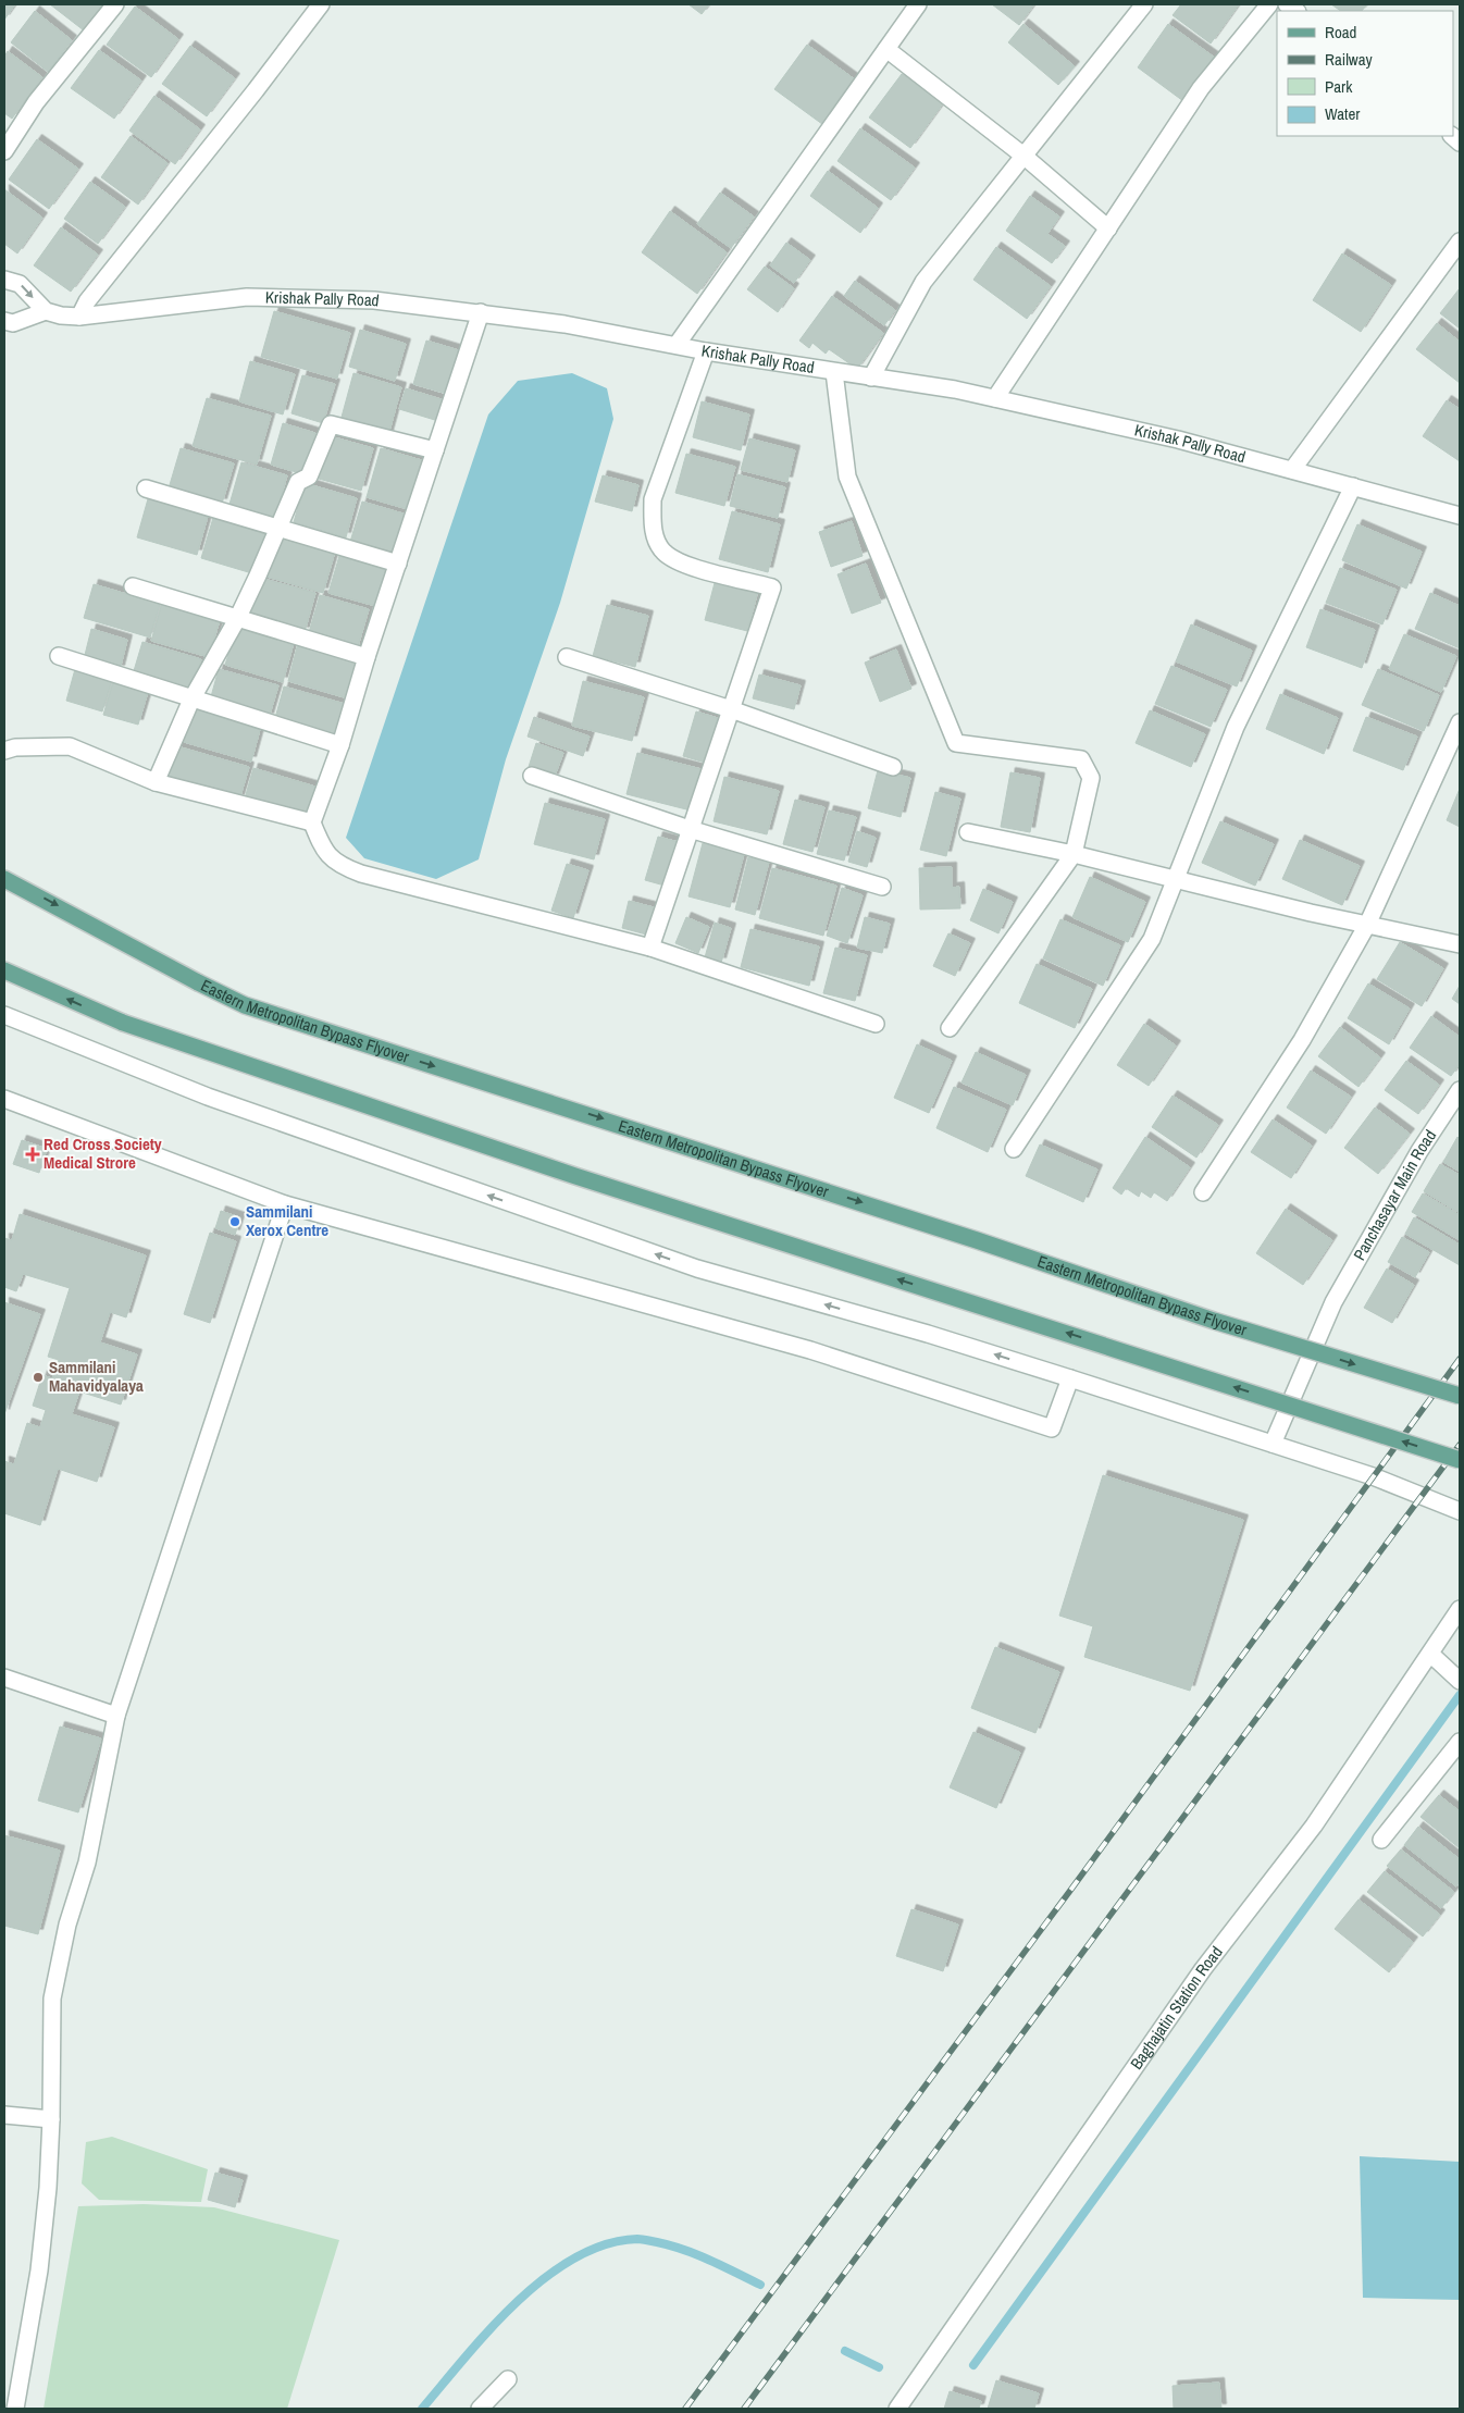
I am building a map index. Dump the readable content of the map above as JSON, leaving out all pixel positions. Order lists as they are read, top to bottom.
{
  "streets": {
    "main road": ["Eastern Metropolitan Bypass Flyover"],
    "street": ["Krishak Pally Road", "Panchasayar Main Road", "Baghajatin Station Road"]
  },
  "places": {
    "health": ["Red Cross Society Medical Strore"],
    "other": ["Sammilani Xerox Centre", "Sammilani Mahavidyalaya"]
  },
  "legend": [
    "Road",
    "Railway",
    "Park",
    "Water"
  ]
}
